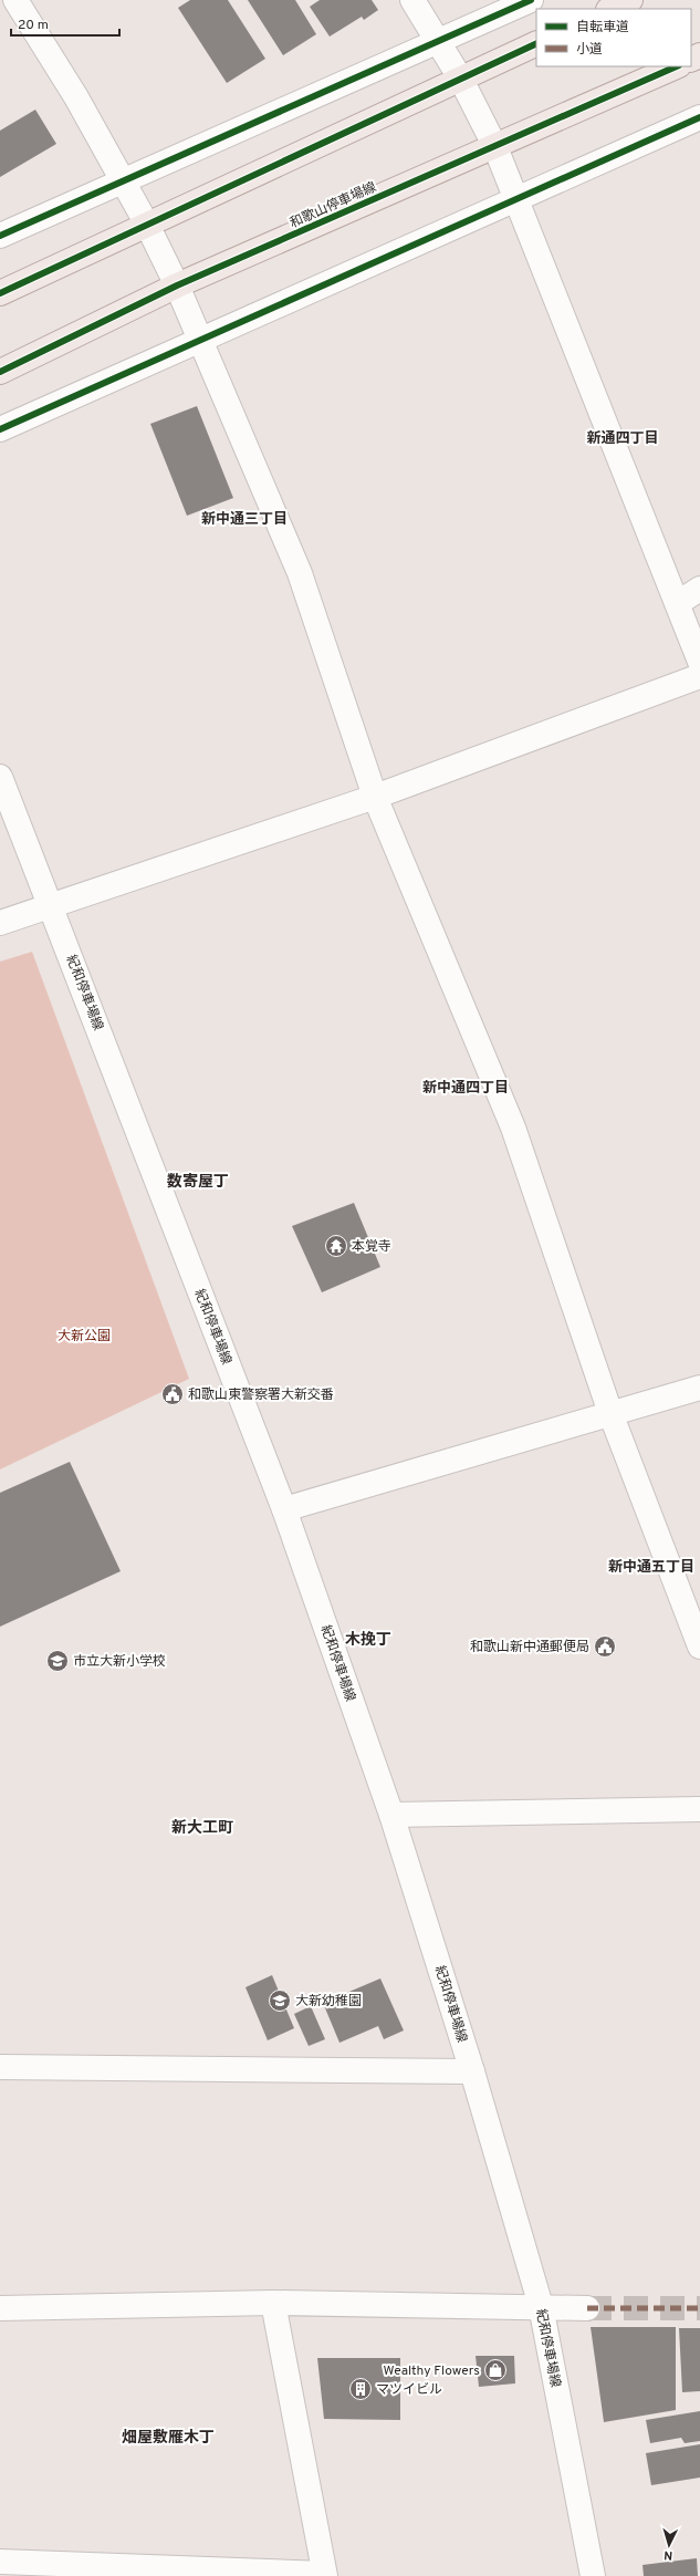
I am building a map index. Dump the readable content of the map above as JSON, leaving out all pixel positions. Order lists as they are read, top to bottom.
{
  "streets": {
    "main road": ["和歌山停車場線"],
    "street": ["紀和停車場線"]
  },
  "districts": [
    "新通四丁目",
    "新中通三丁目",
    "新中通四丁目",
    "数寄屋丁",
    "新中通五丁目",
    "木挽丁",
    "新大工町",
    "畑屋敷雁木丁"
  ],
  "parks": ["大新公園"],
  "places": {
    "temple": ["本覚寺"],
    "public building": ["和歌山東警察署大新交番", "和歌山新中通郵便局"],
    "school or university": ["市立大新小学校", "大新幼稚園"],
    "shop": ["Wealthy Flowers"],
    "building": ["マツイビル"]
  },
  "legend": ["自転車道", "小道"],
  "scale_bar": "20 m",
  "north": "bottom"
}
